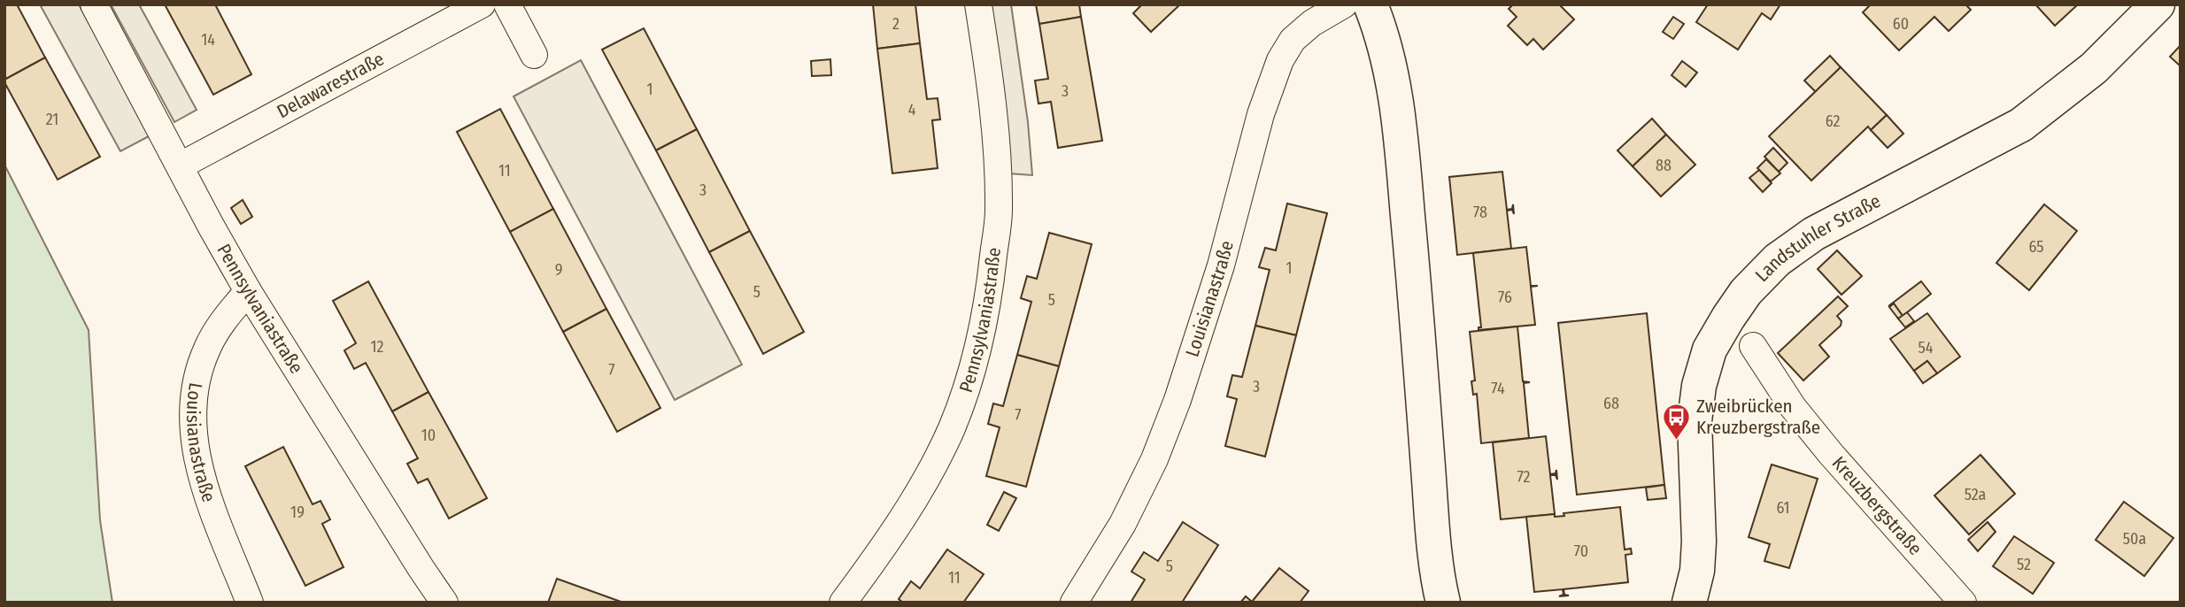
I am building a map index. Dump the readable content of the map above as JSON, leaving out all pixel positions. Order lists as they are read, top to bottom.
{
  "streets": {
    "street": [
      "Delawarestraße",
      "Landstuhler Straße",
      "Louisianastraße",
      "Pennsylvaniastraße",
      "Kreuzbergstraße"
    ]
  },
  "crossings": [
    ["Delawarestraße", "Pennsylvaniastraße"],
    ["Louisianastraße", "Pennsylvaniastraße"]
  ],
  "places": {
    "bus stop": ["Zweibrücken Kreuzbergstraße"]
  },
  "house_numbers": [
    "2",
    "60",
    "14",
    "1",
    "3",
    "4",
    "21",
    "62",
    "88",
    "11",
    "3",
    "78",
    "65",
    "1",
    "9",
    "5",
    "76",
    "5",
    "12",
    "54",
    "7",
    "3",
    "74",
    "68",
    "7",
    "10",
    "72",
    "52a",
    "61",
    "19",
    "50a",
    "70",
    "52",
    "5",
    "11"
  ]
}
